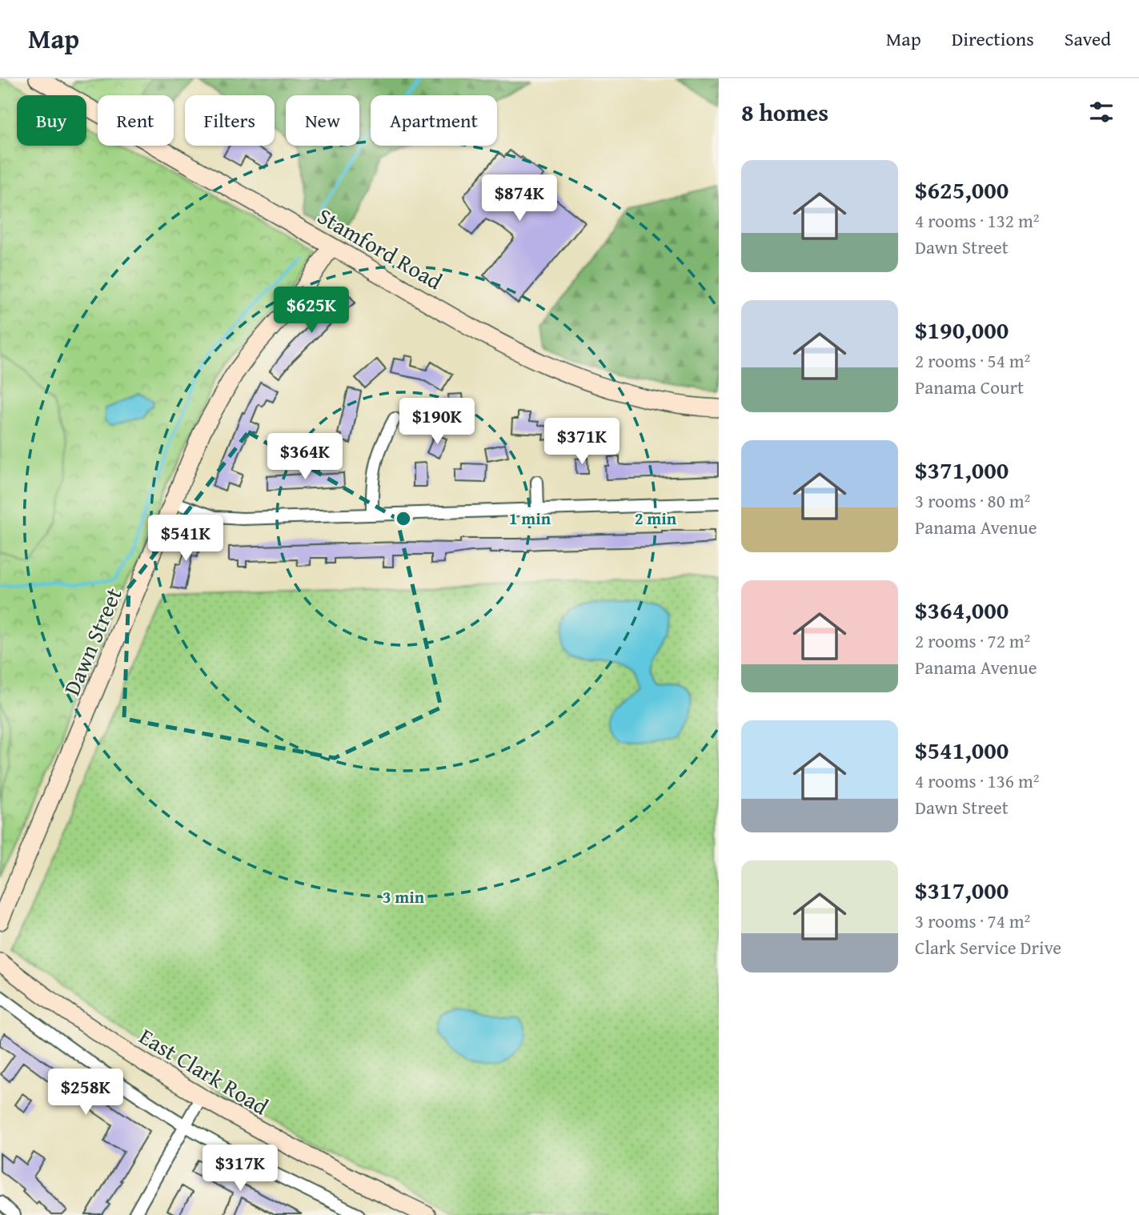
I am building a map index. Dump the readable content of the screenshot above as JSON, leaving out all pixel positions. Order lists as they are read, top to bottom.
{
  "streets": {
    "street": ["Stamford Road", "Dawn Street", "East Clark Road"]
  },
  "crossings": [
    ["Stamford Road", "Dawn Street"]
  ],
  "page": {
    "header": "Map",
    "nav": ["Map", "Directions", "Saved"],
    "heading": "8 homes",
    "chip": [
      "Buy",
      "Rent",
      "Filters",
      "New",
      "Apartment"
    ],
    "list": [
      {
        "name": "$625,000",
        "note": "4 rooms · 132 m² · Dawn Street"
      },
      {
        "name": "$190,000",
        "note": "2 rooms · 54 m² · Panama Court"
      },
      {
        "name": "$371,000",
        "note": "3 rooms · 80 m² · Panama Avenue"
      },
      {
        "name": "$364,000",
        "note": "2 rooms · 72 m² · Panama Avenue"
      },
      {
        "name": "$541,000",
        "note": "4 rooms · 136 m² · Dawn Street"
      },
      {
        "name": "$317,000",
        "note": "3 rooms · 74 m² · Clark Service Drive"
      }
    ],
    "price": [
      "$874K",
      "$625K",
      "$190K",
      "$371K",
      "$364K",
      "$541K",
      "$258K",
      "$317K"
    ]
  },
  "rings": ["1 min", "2 min", "3 min"]
}
